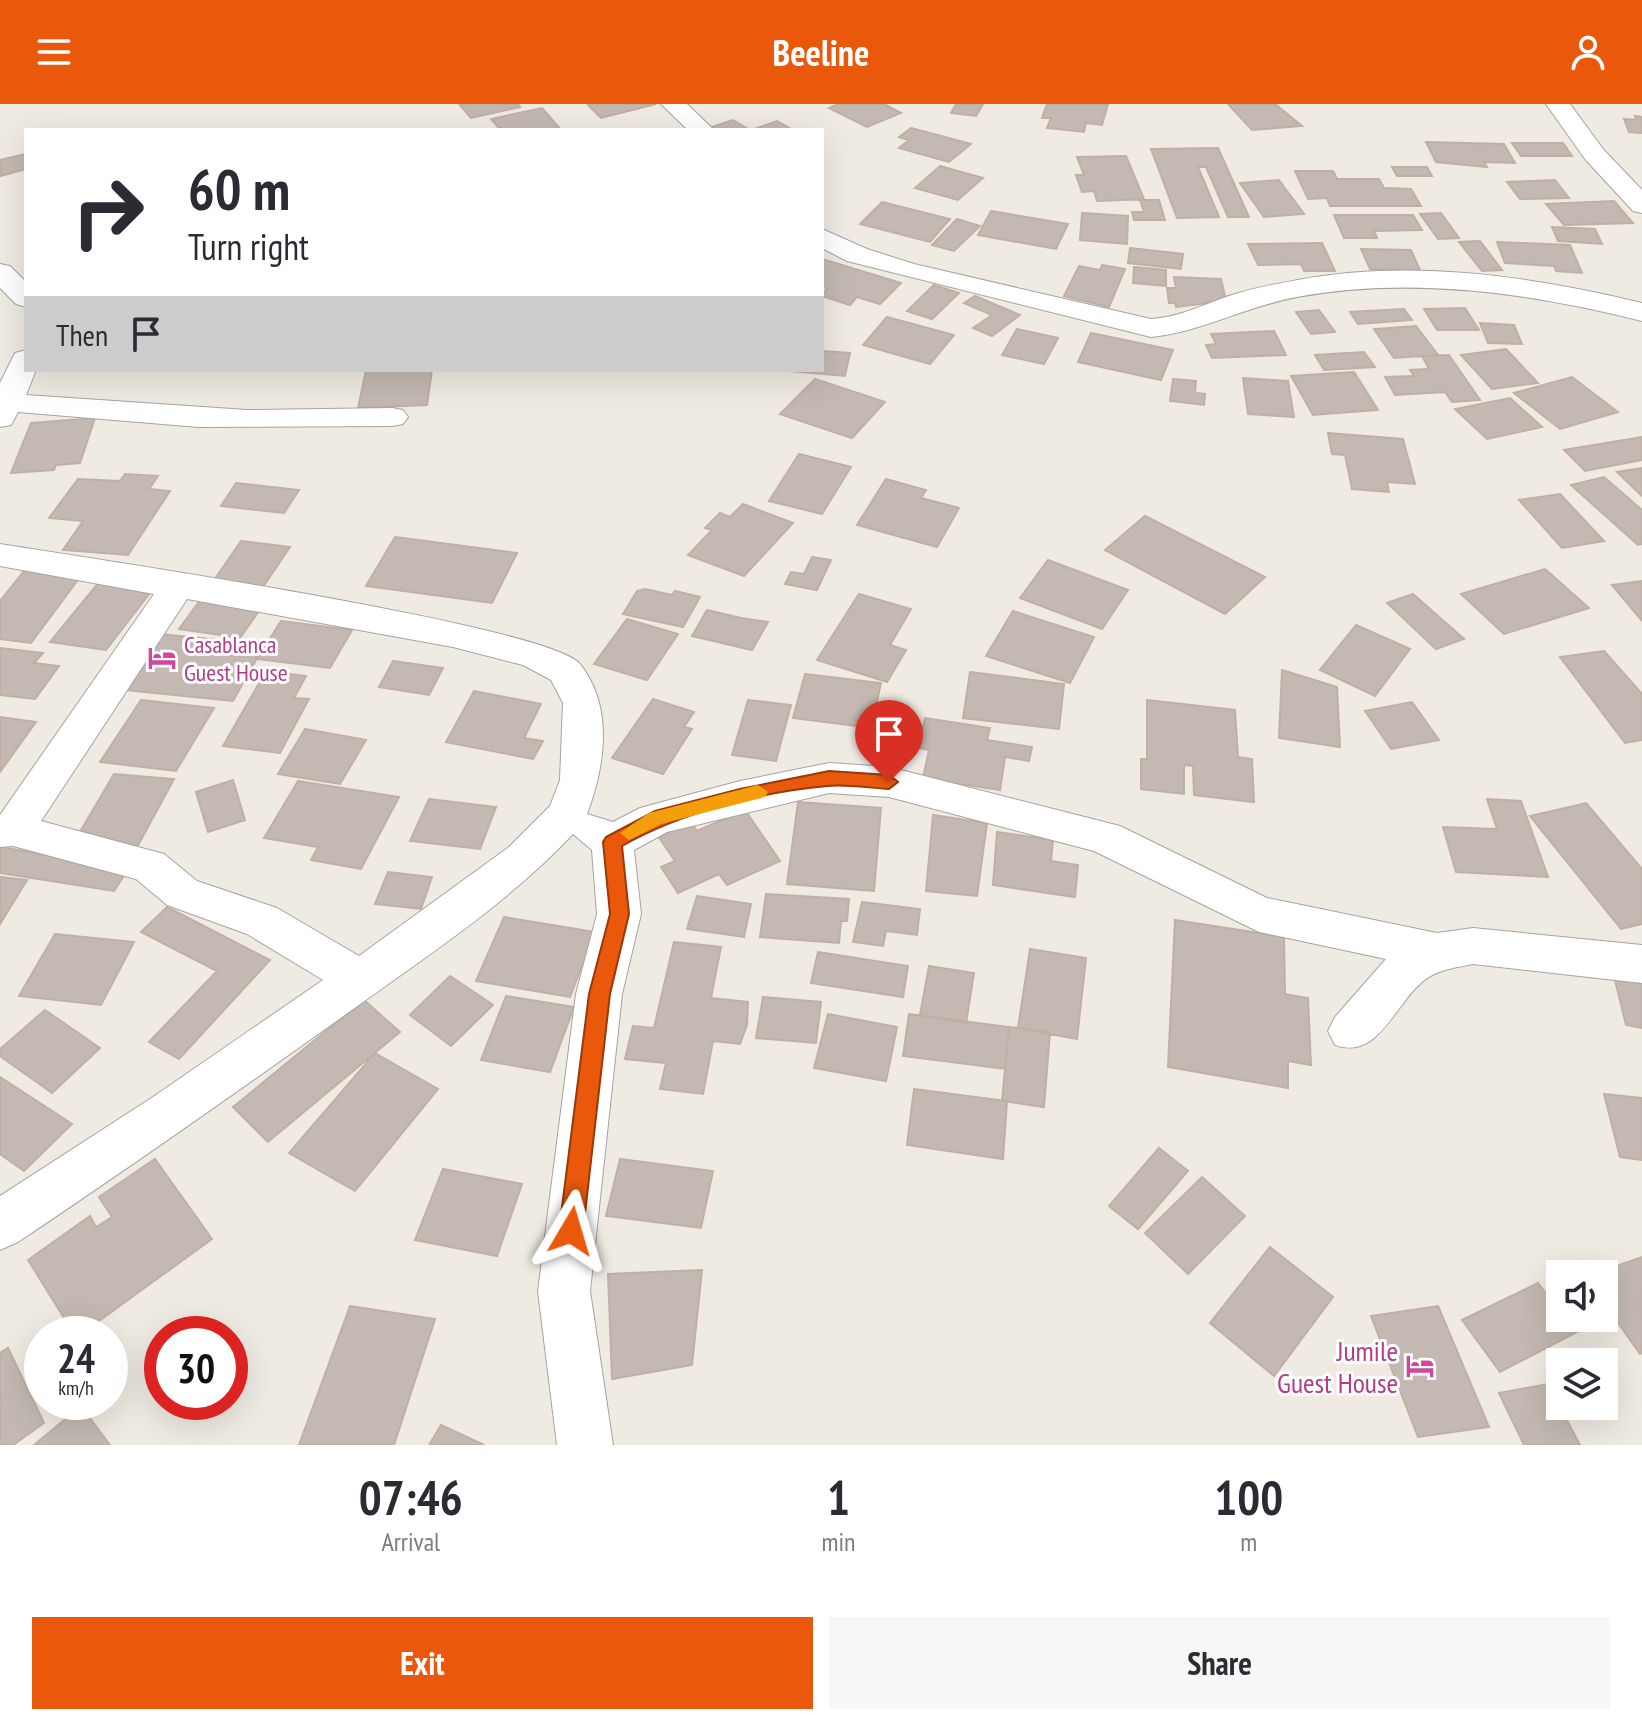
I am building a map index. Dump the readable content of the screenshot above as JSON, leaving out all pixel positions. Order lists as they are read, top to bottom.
{
  "places": {
    "hotel": ["Casablanca Guest House", "Jumile Guest House"]
  },
  "page": {
    "header": "Beeline",
    "turn": ["60 m", "Turn right"],
    "then": "Then",
    "speed": "24 km/h",
    "limit": "30",
    "eta": [
      "07:46",
      "Arrival",
      "1",
      "min",
      "100",
      "m"
    ],
    "buttons": ["Exit", "Share"]
  }
}
